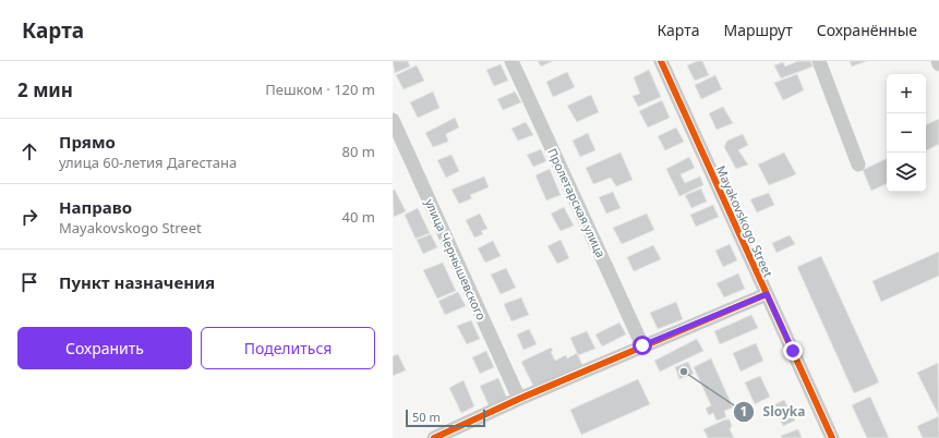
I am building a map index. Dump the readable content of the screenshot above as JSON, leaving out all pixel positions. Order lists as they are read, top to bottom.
{
  "streets": {
    "street": ["Пролетарская улица", "Mayakovskogo Street", "улица Чернышевского"]
  },
  "places": ["Sloyka"],
  "scale_bar": "50 m",
  "page": {
    "header": "Карта",
    "nav": ["Карта", "Маршрут", "Сохранённые"],
    "heading": ["2 мин", "Пешком · 120 m"],
    "map_buttons": ["+", "−"],
    "list": [
      ["Прямо", "улица 60-летия Дагестана", "80 m"],
      ["Направо", "Mayakovskogo Street", "40 m"],
      "Пункт назначения"
    ],
    "buttons": ["Сохранить", "Поделиться"],
    "scale": "50 m"
  }
}
